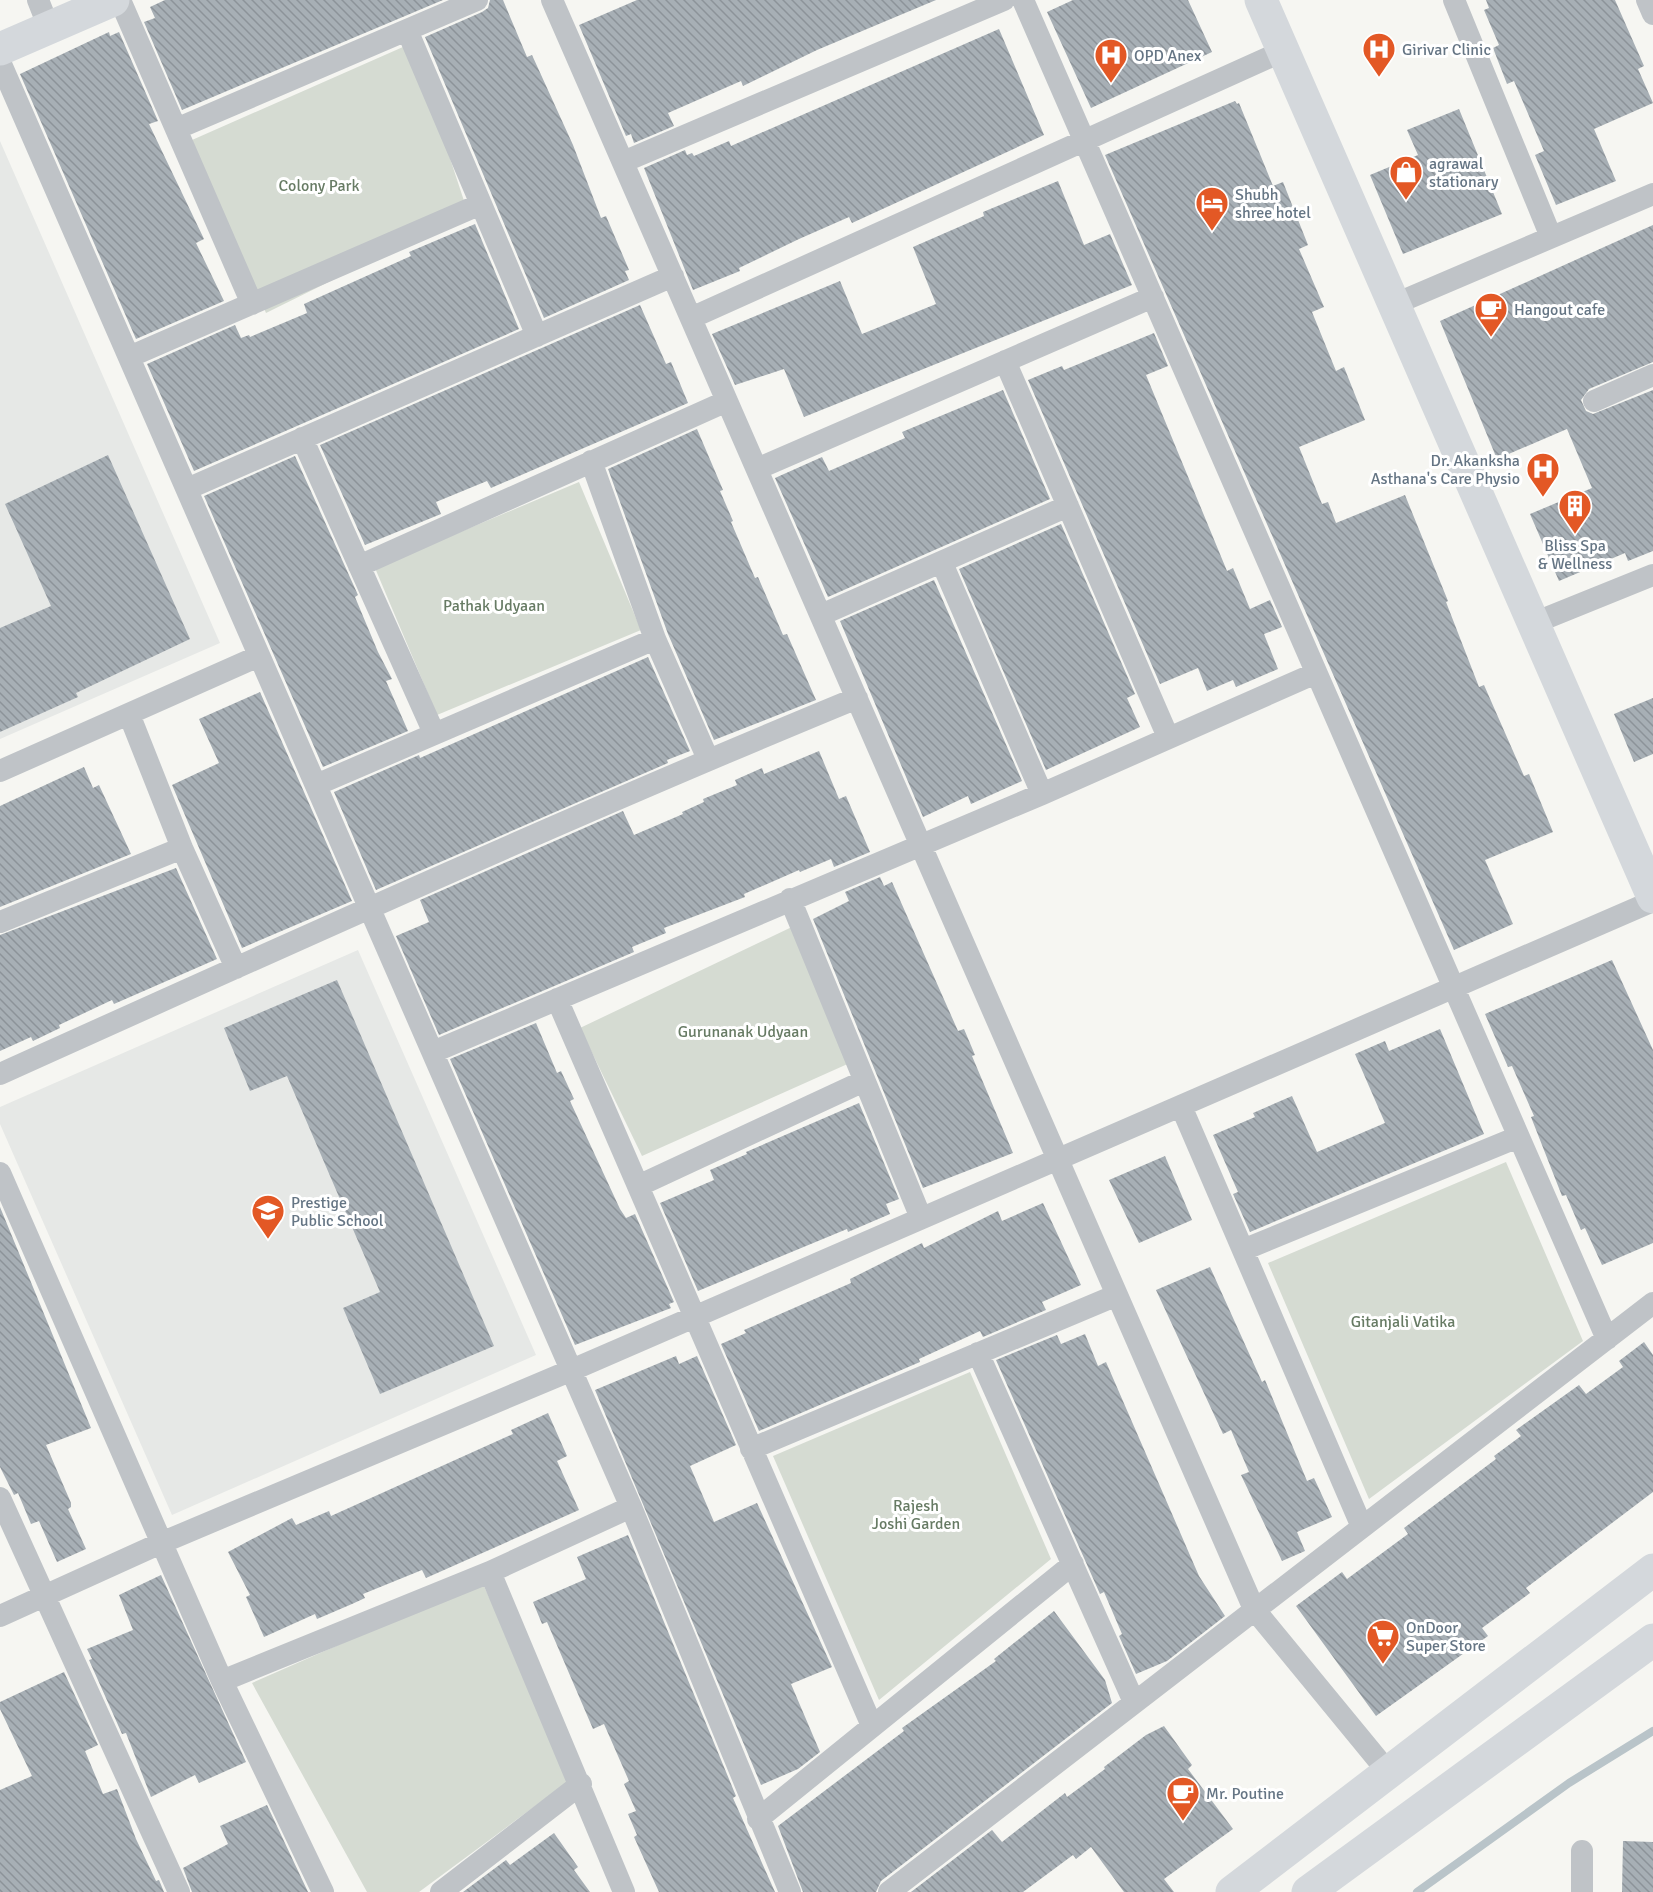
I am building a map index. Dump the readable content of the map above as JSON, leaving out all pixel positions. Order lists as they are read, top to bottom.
{
  "parks": [
    "Colony Park",
    "Pathak Udyaan",
    "Gurunanak Udyaan",
    "Gitanjali Vatika",
    "Rajesh Joshi Garden"
  ],
  "places": {
    "hospital": ["Girivar Clinic", "OPD Anex", "Dr. Akanksha Asthana's Care Physio"],
    "shop": ["agrawal stationary"],
    "hotel": ["Shubh shree hotel"],
    "cafe": ["Hangout cafe", "Mr. Poutine"],
    "building": ["Bliss Spa & Wellness"],
    "school or university": ["Prestige Public School"],
    "supermarket": ["OnDoor Super Store"]
  }
}
